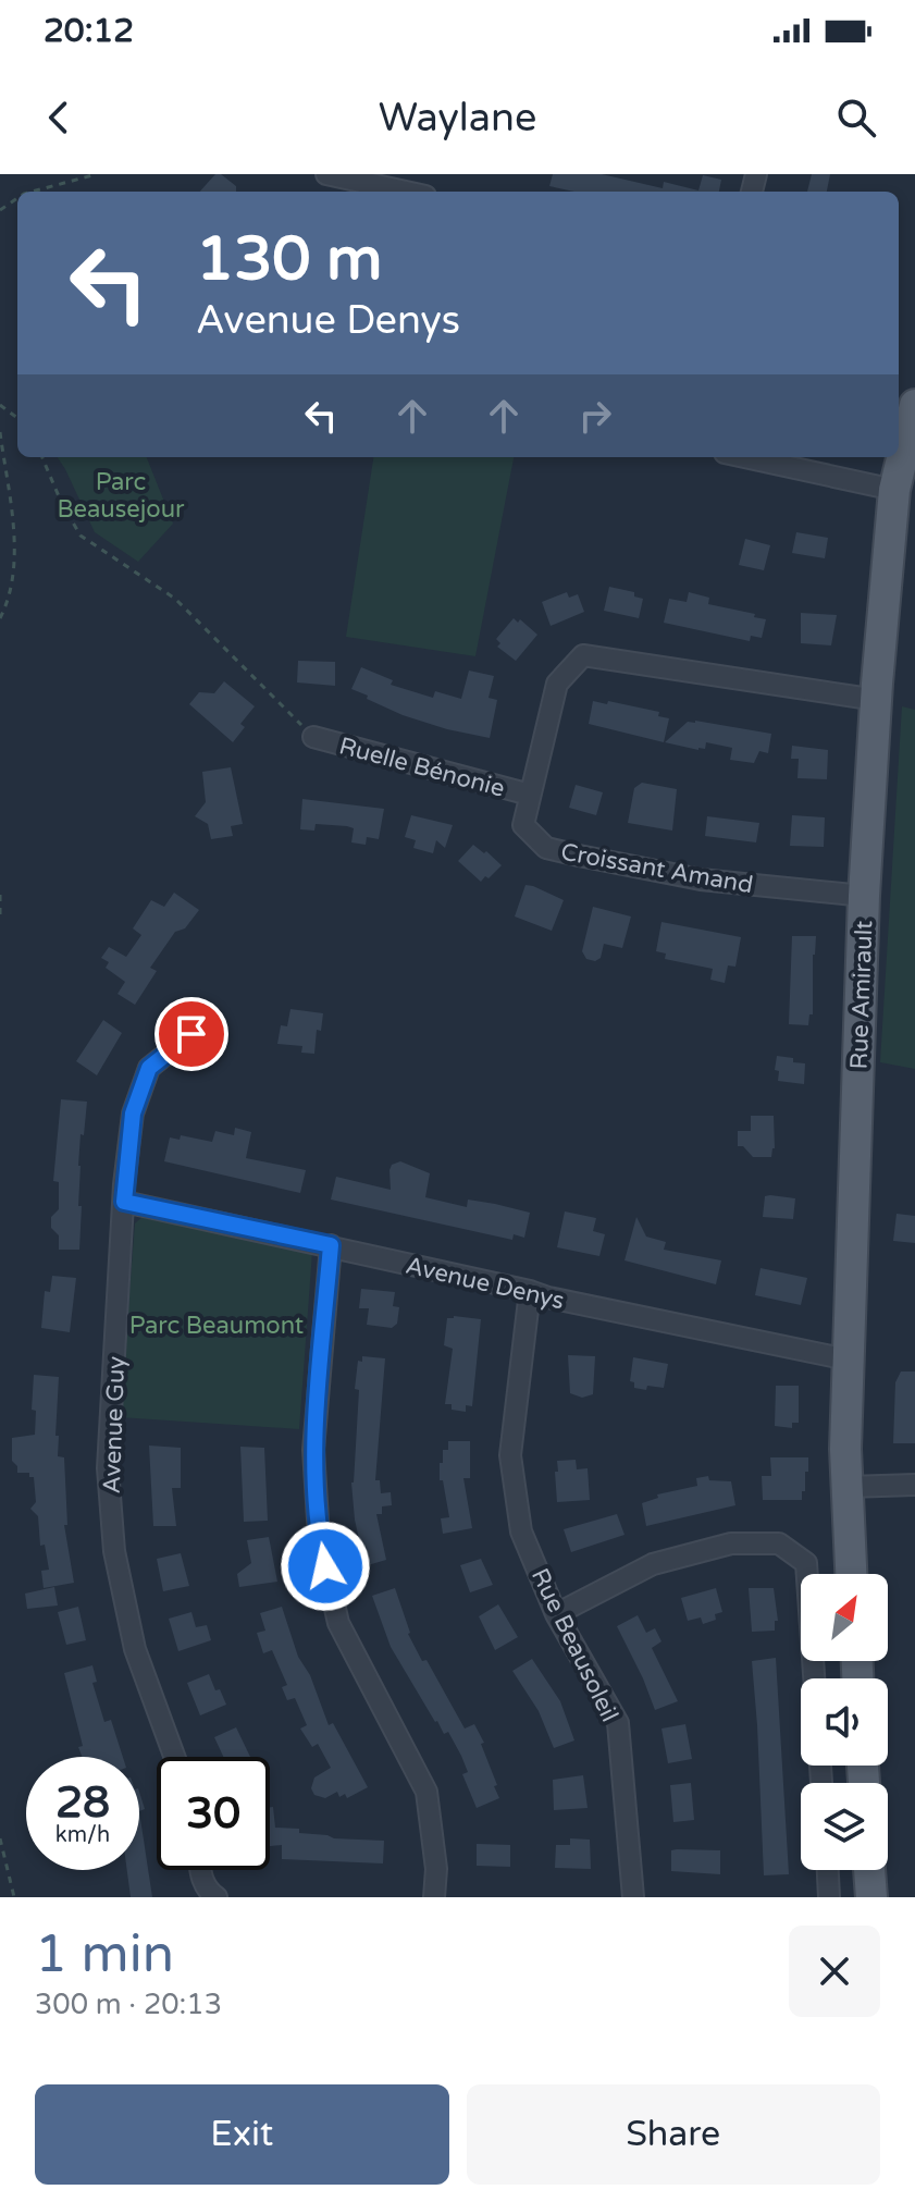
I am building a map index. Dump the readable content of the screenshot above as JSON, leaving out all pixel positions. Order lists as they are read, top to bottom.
{
  "streets": {
    "main road": ["Rue Amirault"],
    "street": [
      "Ruelle Bénonie",
      "Croissant Amand",
      "Avenue Denys",
      "Avenue Guy",
      "Rue Beausoleil"
    ]
  },
  "crossings": [
    ["Ruelle Bénonie", "Croissant Amand"],
    ["Croissant Amand", "Rue Amirault"],
    ["Rue Amirault", "Avenue Denys"],
    ["Avenue Denys", "Avenue Guy"],
    ["Avenue Denys", "Rue Beausoleil"]
  ],
  "parks": ["Parc Beausejour", "Parc Beaumont"],
  "north": "top right",
  "page": {
    "status": "20:12",
    "header": "Waylane",
    "turn": ["130 m", "Avenue Denys"],
    "speed": "28 km/h",
    "limit": "30",
    "heading": ["1 min", "300 m · 20:13"],
    "buttons": ["Exit", "Share"]
  }
}
